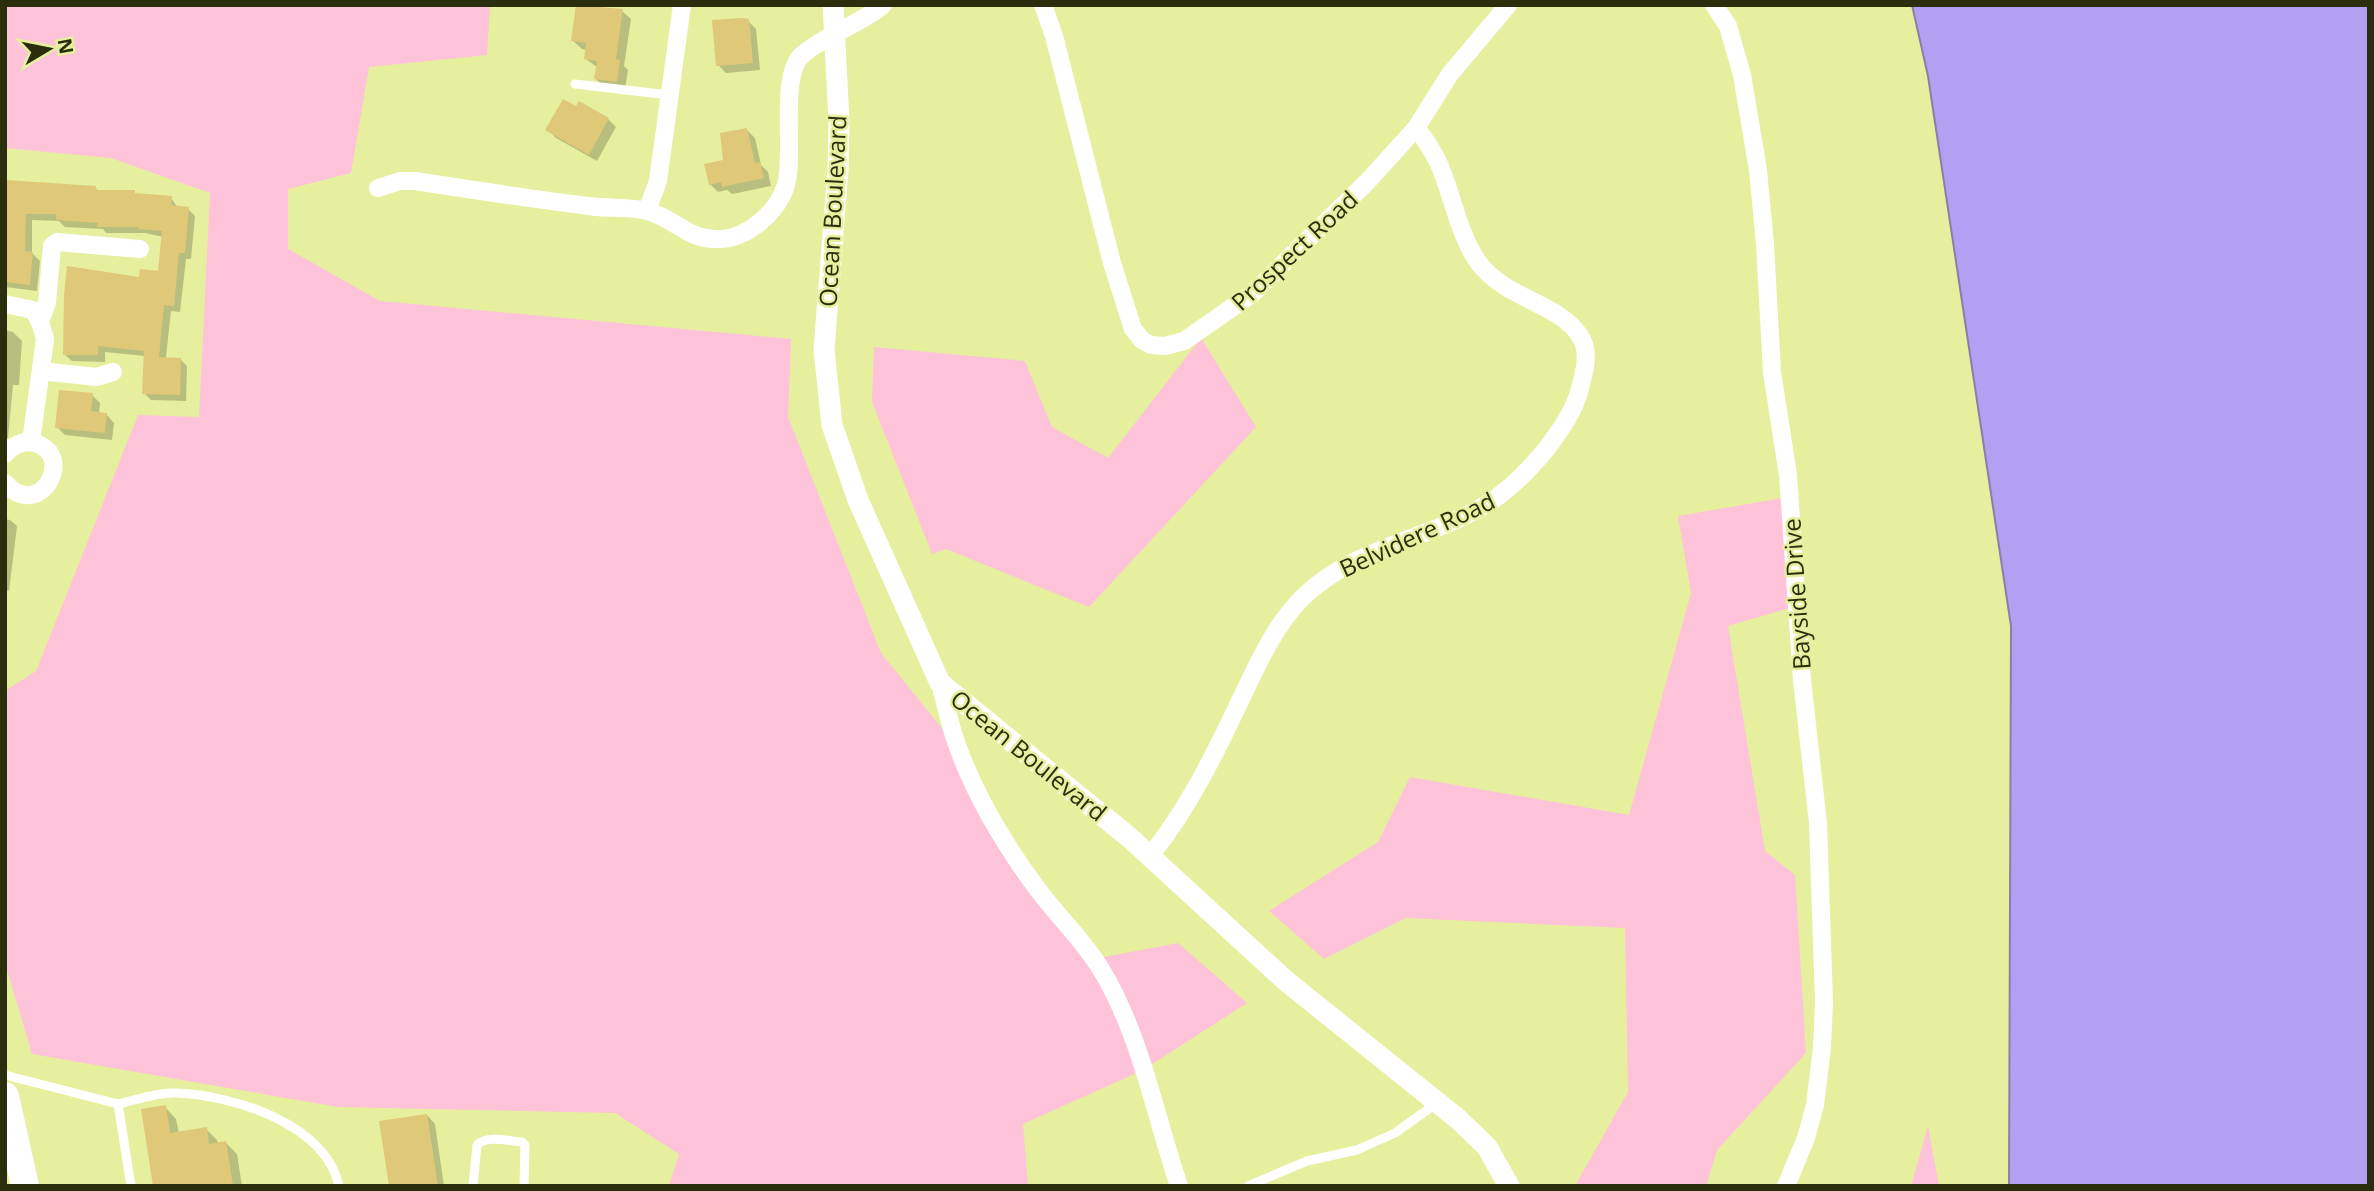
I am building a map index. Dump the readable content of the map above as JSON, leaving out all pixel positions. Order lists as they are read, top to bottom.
{
  "streets": {
    "street": [
      "Ocean Boulevard",
      "Prospect Road",
      "Belvidere Road",
      "Bayside Drive"
    ]
  },
  "crossings": [
    ["Ocean Boulevard", "Belvidere Road"],
    ["Prospect Road", "Belvidere Road"]
  ],
  "north": "right"
}
